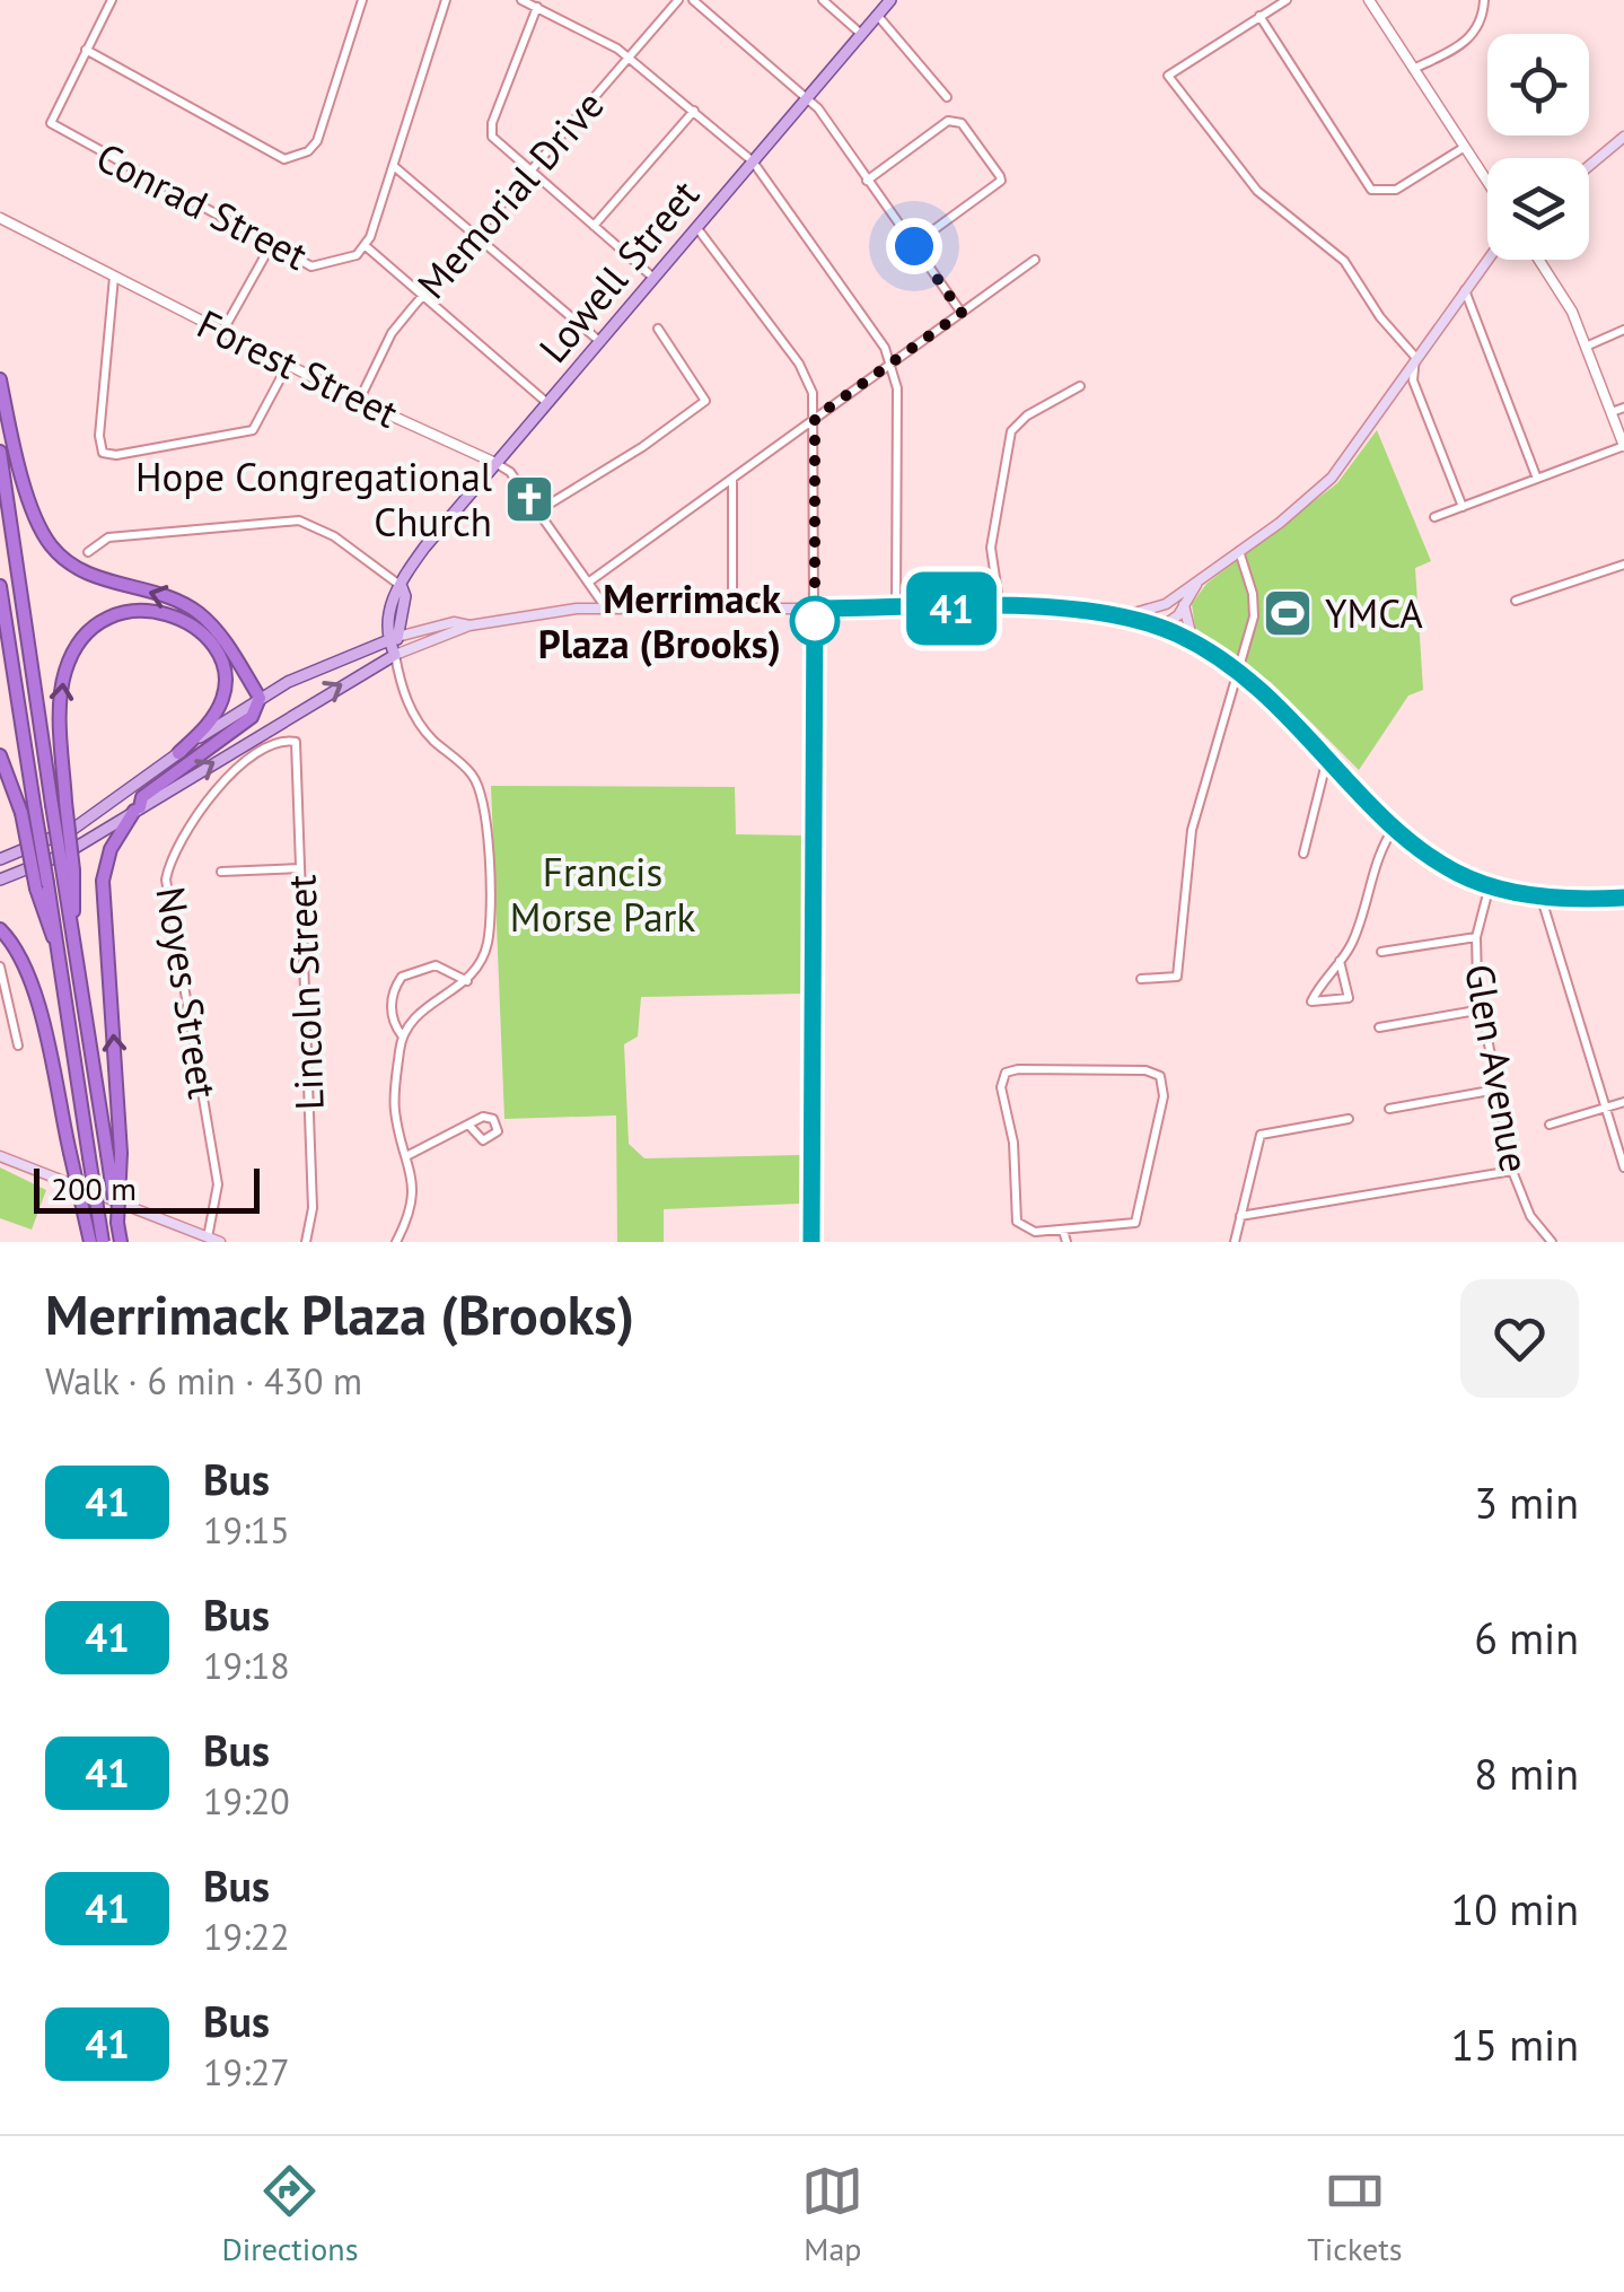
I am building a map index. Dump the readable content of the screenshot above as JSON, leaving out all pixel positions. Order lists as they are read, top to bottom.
{
  "streets": {
    "main road": ["Lowell Street"],
    "street": [
      "Memorial Drive",
      "Conrad Street",
      "Forest Street",
      "Noyes Street",
      "Lincoln Street",
      "Glen Avenue"
    ]
  },
  "crossings": [
    ["Memorial Drive", "Forest Street"],
    ["Lowell Street", "Forest Street"],
    ["Noyes Street", "Lincoln Street"]
  ],
  "parks": ["Francis Morse Park"],
  "places": {
    "church": ["Hope Congregational Church"],
    "sports": ["YMCA"],
    "other": ["Merrimack Plaza (Brooks)"]
  },
  "lines": ["bus line 41"],
  "scale_bar": "200 m",
  "page": {
    "on_map": "41",
    "scale": "200 m",
    "heading": ["Merrimack Plaza (Brooks)", "Walk · 6 min · 430 m"],
    "list": [
      {
        "mark": "41",
        "name": "Bus",
        "note": "19:15",
        "value": "3 min"
      },
      {
        "mark": "41",
        "name": "Bus",
        "note": "19:18",
        "value": "6 min"
      },
      {
        "mark": "41",
        "name": "Bus",
        "note": "19:20",
        "value": "8 min"
      },
      {
        "mark": "41",
        "name": "Bus",
        "note": "19:22",
        "value": "10 min"
      },
      {
        "mark": "41",
        "name": "Bus",
        "note": "19:27",
        "value": "15 min"
      }
    ],
    "tabs": ["Directions", "Map", "Tickets"]
  }
}
